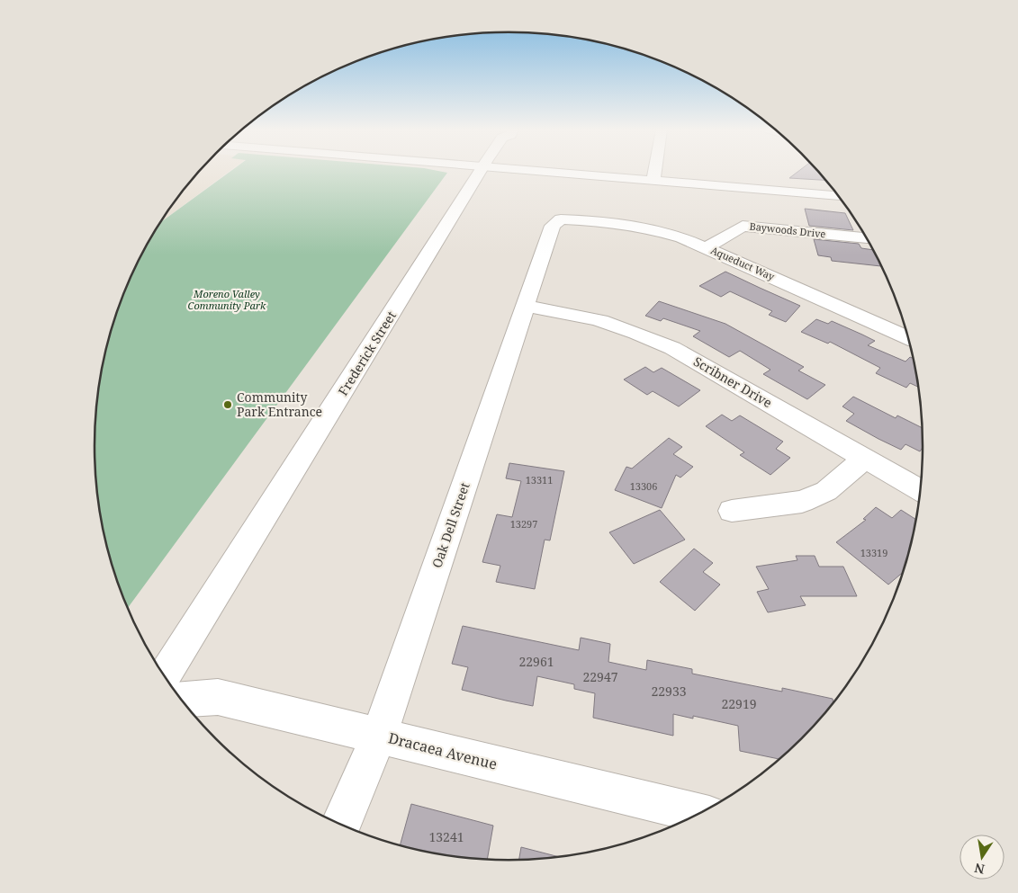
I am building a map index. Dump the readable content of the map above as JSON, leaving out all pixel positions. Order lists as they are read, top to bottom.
{
  "streets": {
    "street": [
      "Baywoods Drive",
      "Aqueduct Way",
      "Frederick Street",
      "Scribner Drive",
      "Oak Dell Street",
      "Dracaea Avenue"
    ]
  },
  "crossings": [
    ["Baywoods Drive", "Aqueduct Way"],
    ["Aqueduct Way", "Oak Dell Street"],
    ["Scribner Drive", "Oak Dell Street"],
    ["Oak Dell Street", "Dracaea Avenue"]
  ],
  "parks": ["Moreno Valley Community Park"],
  "places": ["Community Park Entrance"],
  "house_numbers": [
    "13311",
    "13306",
    "13297",
    "13319",
    "22961",
    "22947",
    "22933",
    "22919",
    "13241"
  ],
  "north": "bottom"
}
